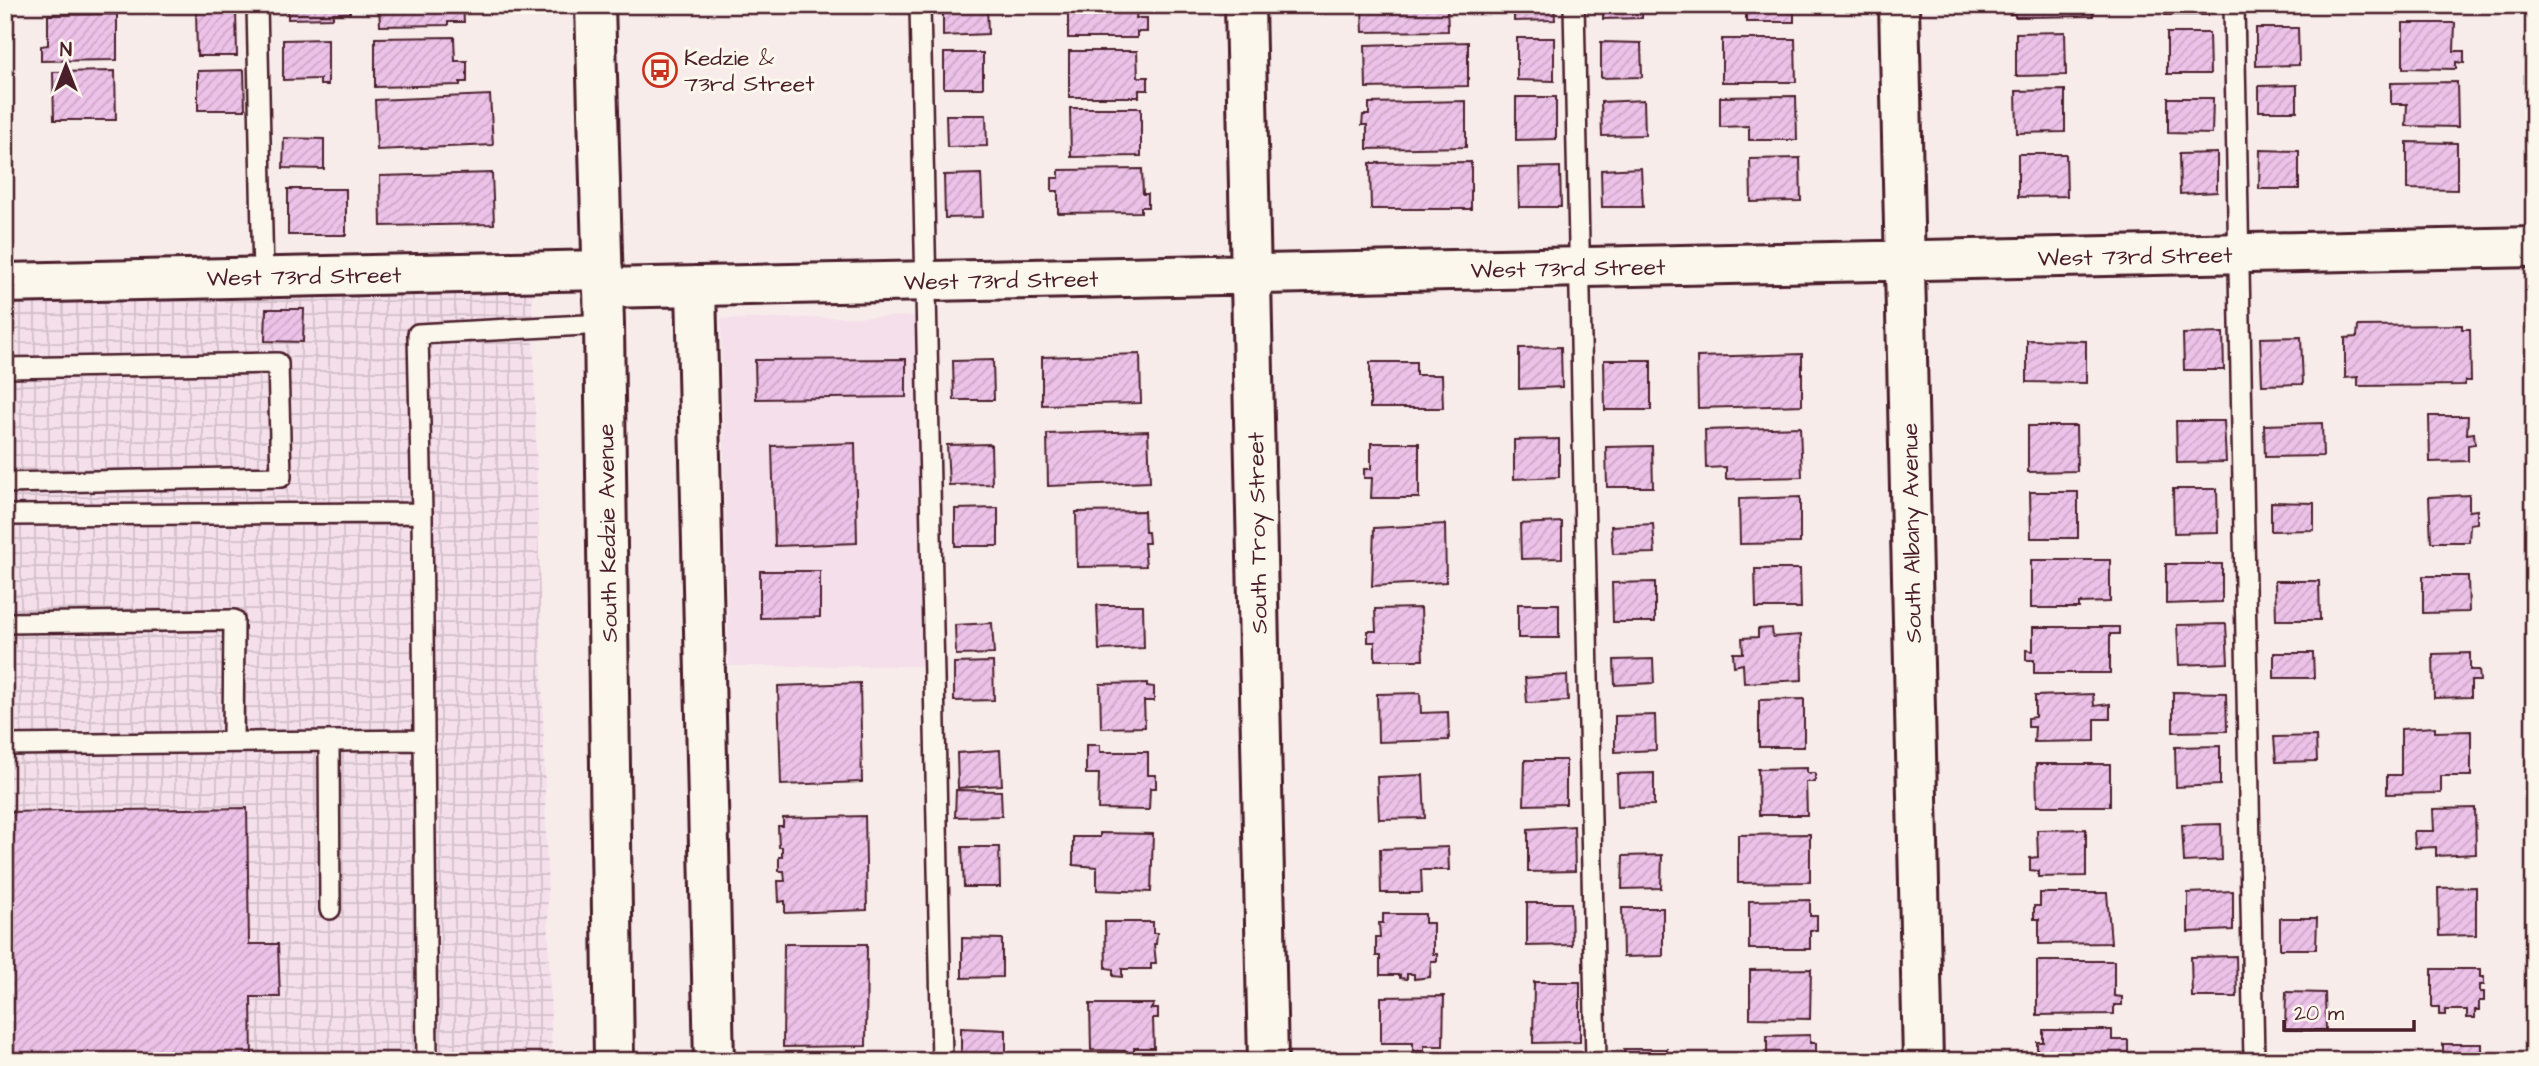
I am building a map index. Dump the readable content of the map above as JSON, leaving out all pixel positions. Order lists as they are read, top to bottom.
{
  "streets": {
    "street": [
      "West 73rd Street",
      "South Kedzie Avenue",
      "South Troy Street",
      "South Albany Avenue"
    ]
  },
  "crossings": [
    ["West 73rd Street", "South Kedzie Avenue"],
    ["West 73rd Street", "South Troy Street"],
    ["West 73rd Street", "South Albany Avenue"]
  ],
  "places": {
    "bus stop": ["Kedzie & 73rd Street"]
  },
  "scale_bar": "20 m",
  "north": "top"
}
